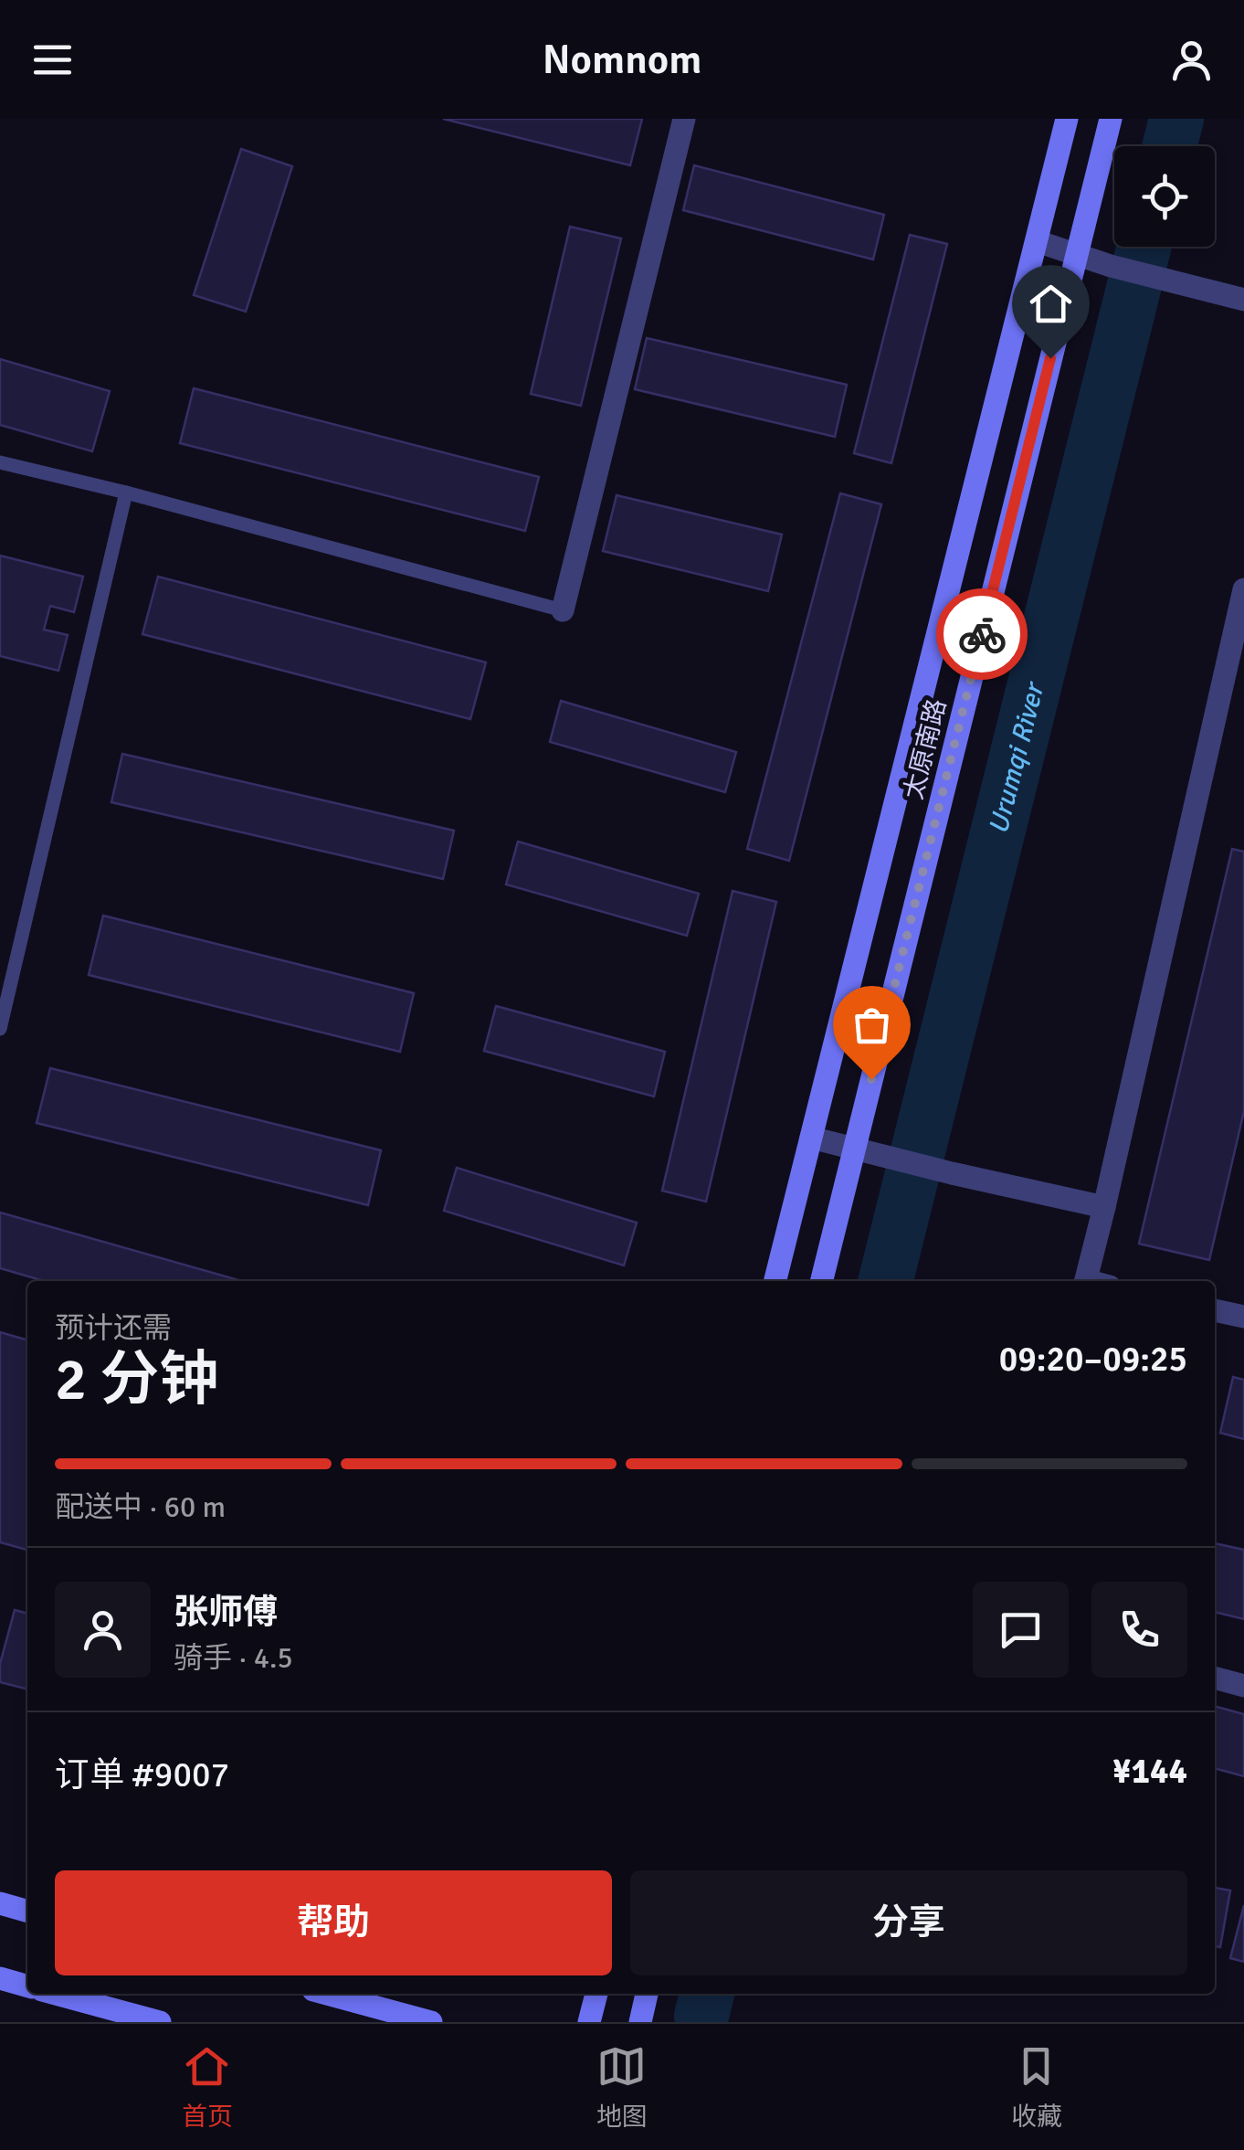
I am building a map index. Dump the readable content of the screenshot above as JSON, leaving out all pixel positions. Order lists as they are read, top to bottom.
{
  "streets": {
    "main road": ["太原南路"]
  },
  "water": ["Urumqi River"],
  "page": {
    "header": "Nomnom",
    "heading": ["2 分钟", "预计还需", "09:20–09:25"],
    "panel": [
      "张师傅",
      "骑手 · 4.5",
      "订单 #9007",
      "¥144"
    ],
    "bar": "配送中 · 60 m",
    "buttons": ["帮助", "分享"],
    "tabs": ["首页", "地图", "收藏"]
  }
}
